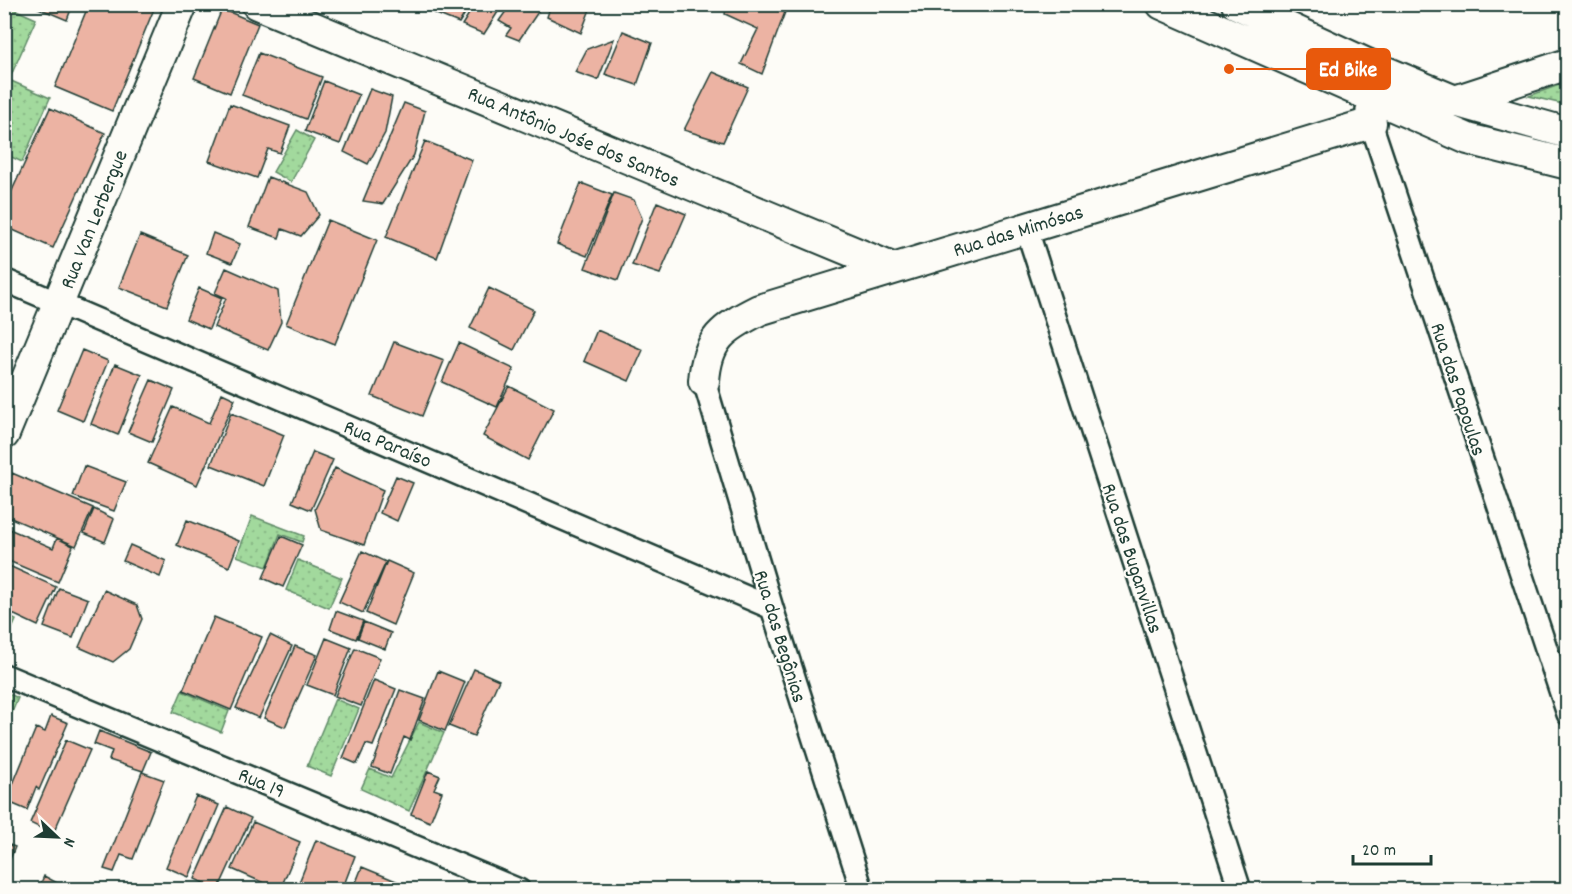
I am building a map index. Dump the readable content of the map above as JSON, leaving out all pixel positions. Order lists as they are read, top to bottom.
{
  "streets": {
    "street": [
      "Rua Antônio Jośe dos Santos",
      "Rua Van Lerbergue",
      "Rua das Mimósas",
      "Rua das Papoulas",
      "Rua Paraíso",
      "Rua das Buganvillas",
      "Rua das Begônias",
      "Rua 19"
    ]
  },
  "crossings": [
    ["Rua Antônio Jośe dos Santos", "Rua das Mimósas"],
    ["Rua Van Lerbergue", "Rua Paraíso"],
    ["Rua das Mimósas", "Rua das Papoulas"],
    ["Rua das Mimósas", "Rua das Buganvillas"],
    ["Rua das Mimósas", "Rua das Begônias"],
    ["Rua Paraíso", "Rua das Begônias"]
  ],
  "places": ["Ed Bike"],
  "scale_bar": "20 m",
  "north": "bottom right"
}
